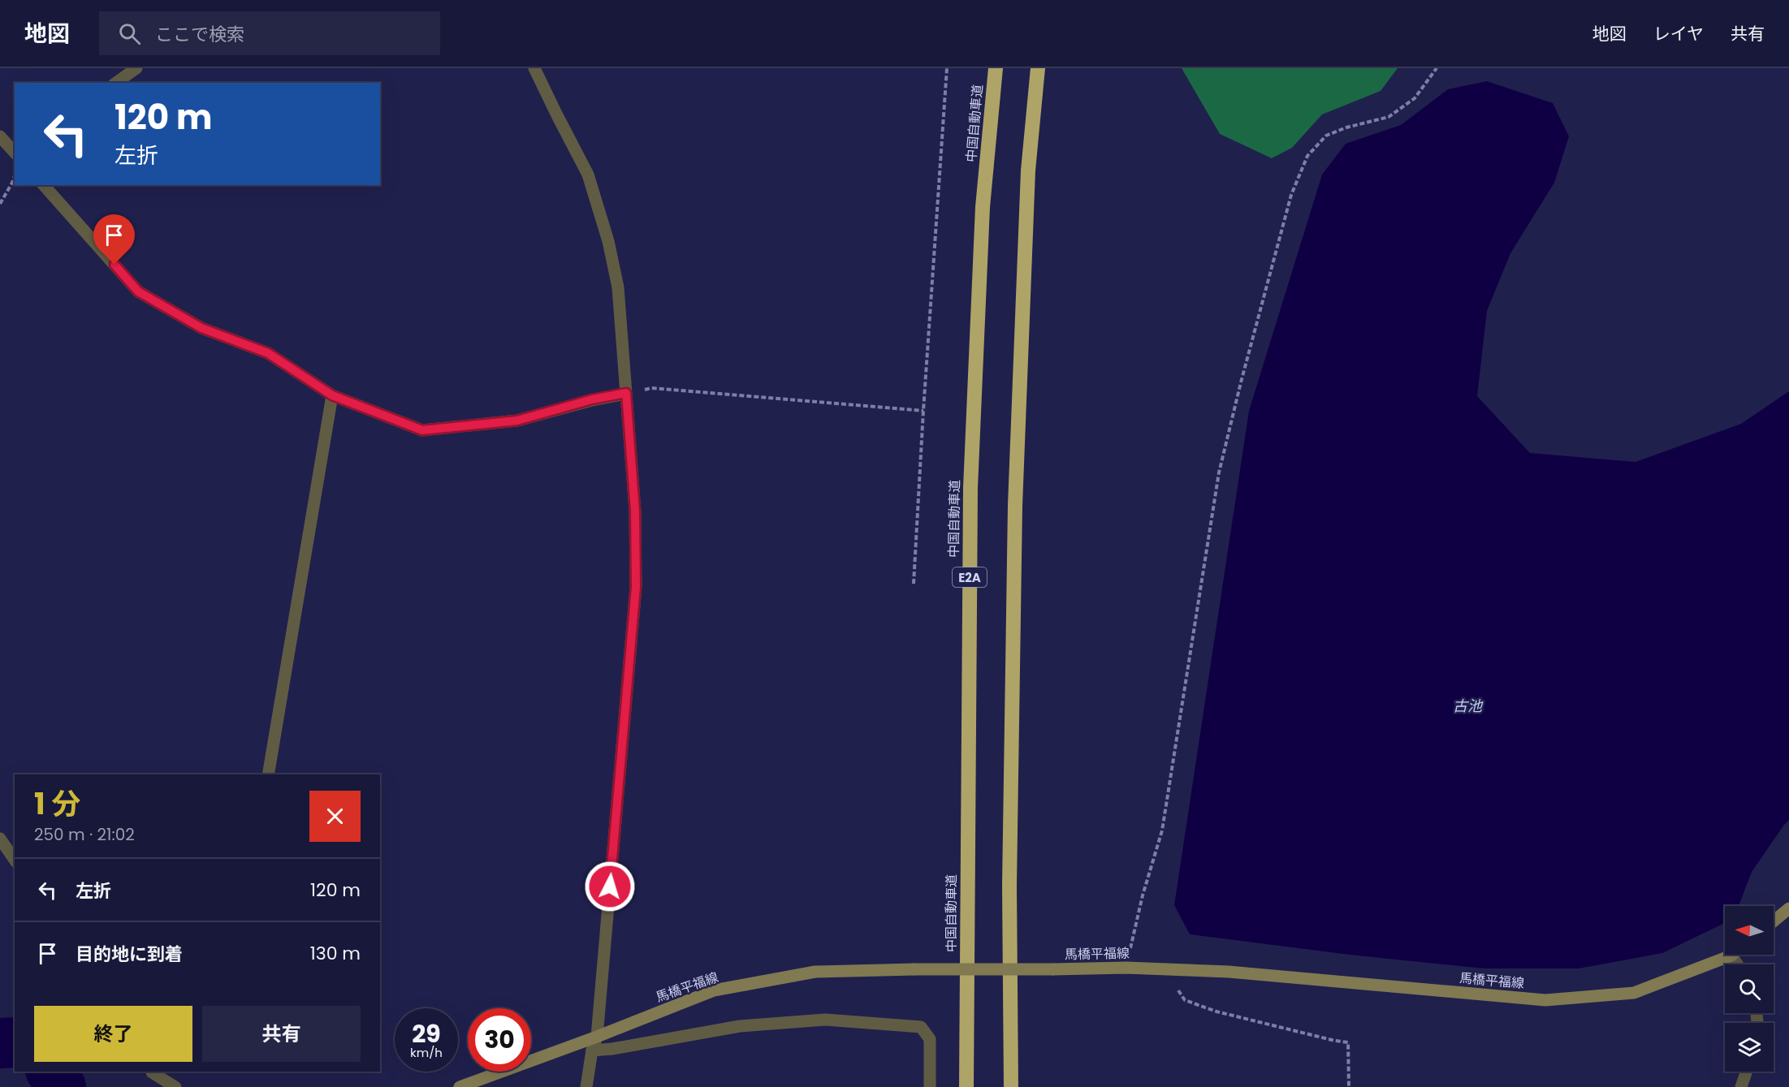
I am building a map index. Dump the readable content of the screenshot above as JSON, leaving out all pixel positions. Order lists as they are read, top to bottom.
{
  "streets": {
    "highway": ["中国自動車道", "E2A"],
    "main road": ["馬橋平福線"]
  },
  "water": ["古池"],
  "north": "left",
  "page": {
    "header": "地図",
    "search": "ここで検索",
    "nav": ["地図", "レイヤ", "共有"],
    "turn": ["120 m", "左折"],
    "heading": ["1 分", "250 m · 21:02"],
    "list": [
      {
        "name": "左折",
        "value": "120 m"
      },
      {
        "name": "目的地に到着",
        "value": "130 m"
      }
    ],
    "buttons": ["終了", "共有"],
    "speed": "29 km/h",
    "limit": "30"
  }
}
